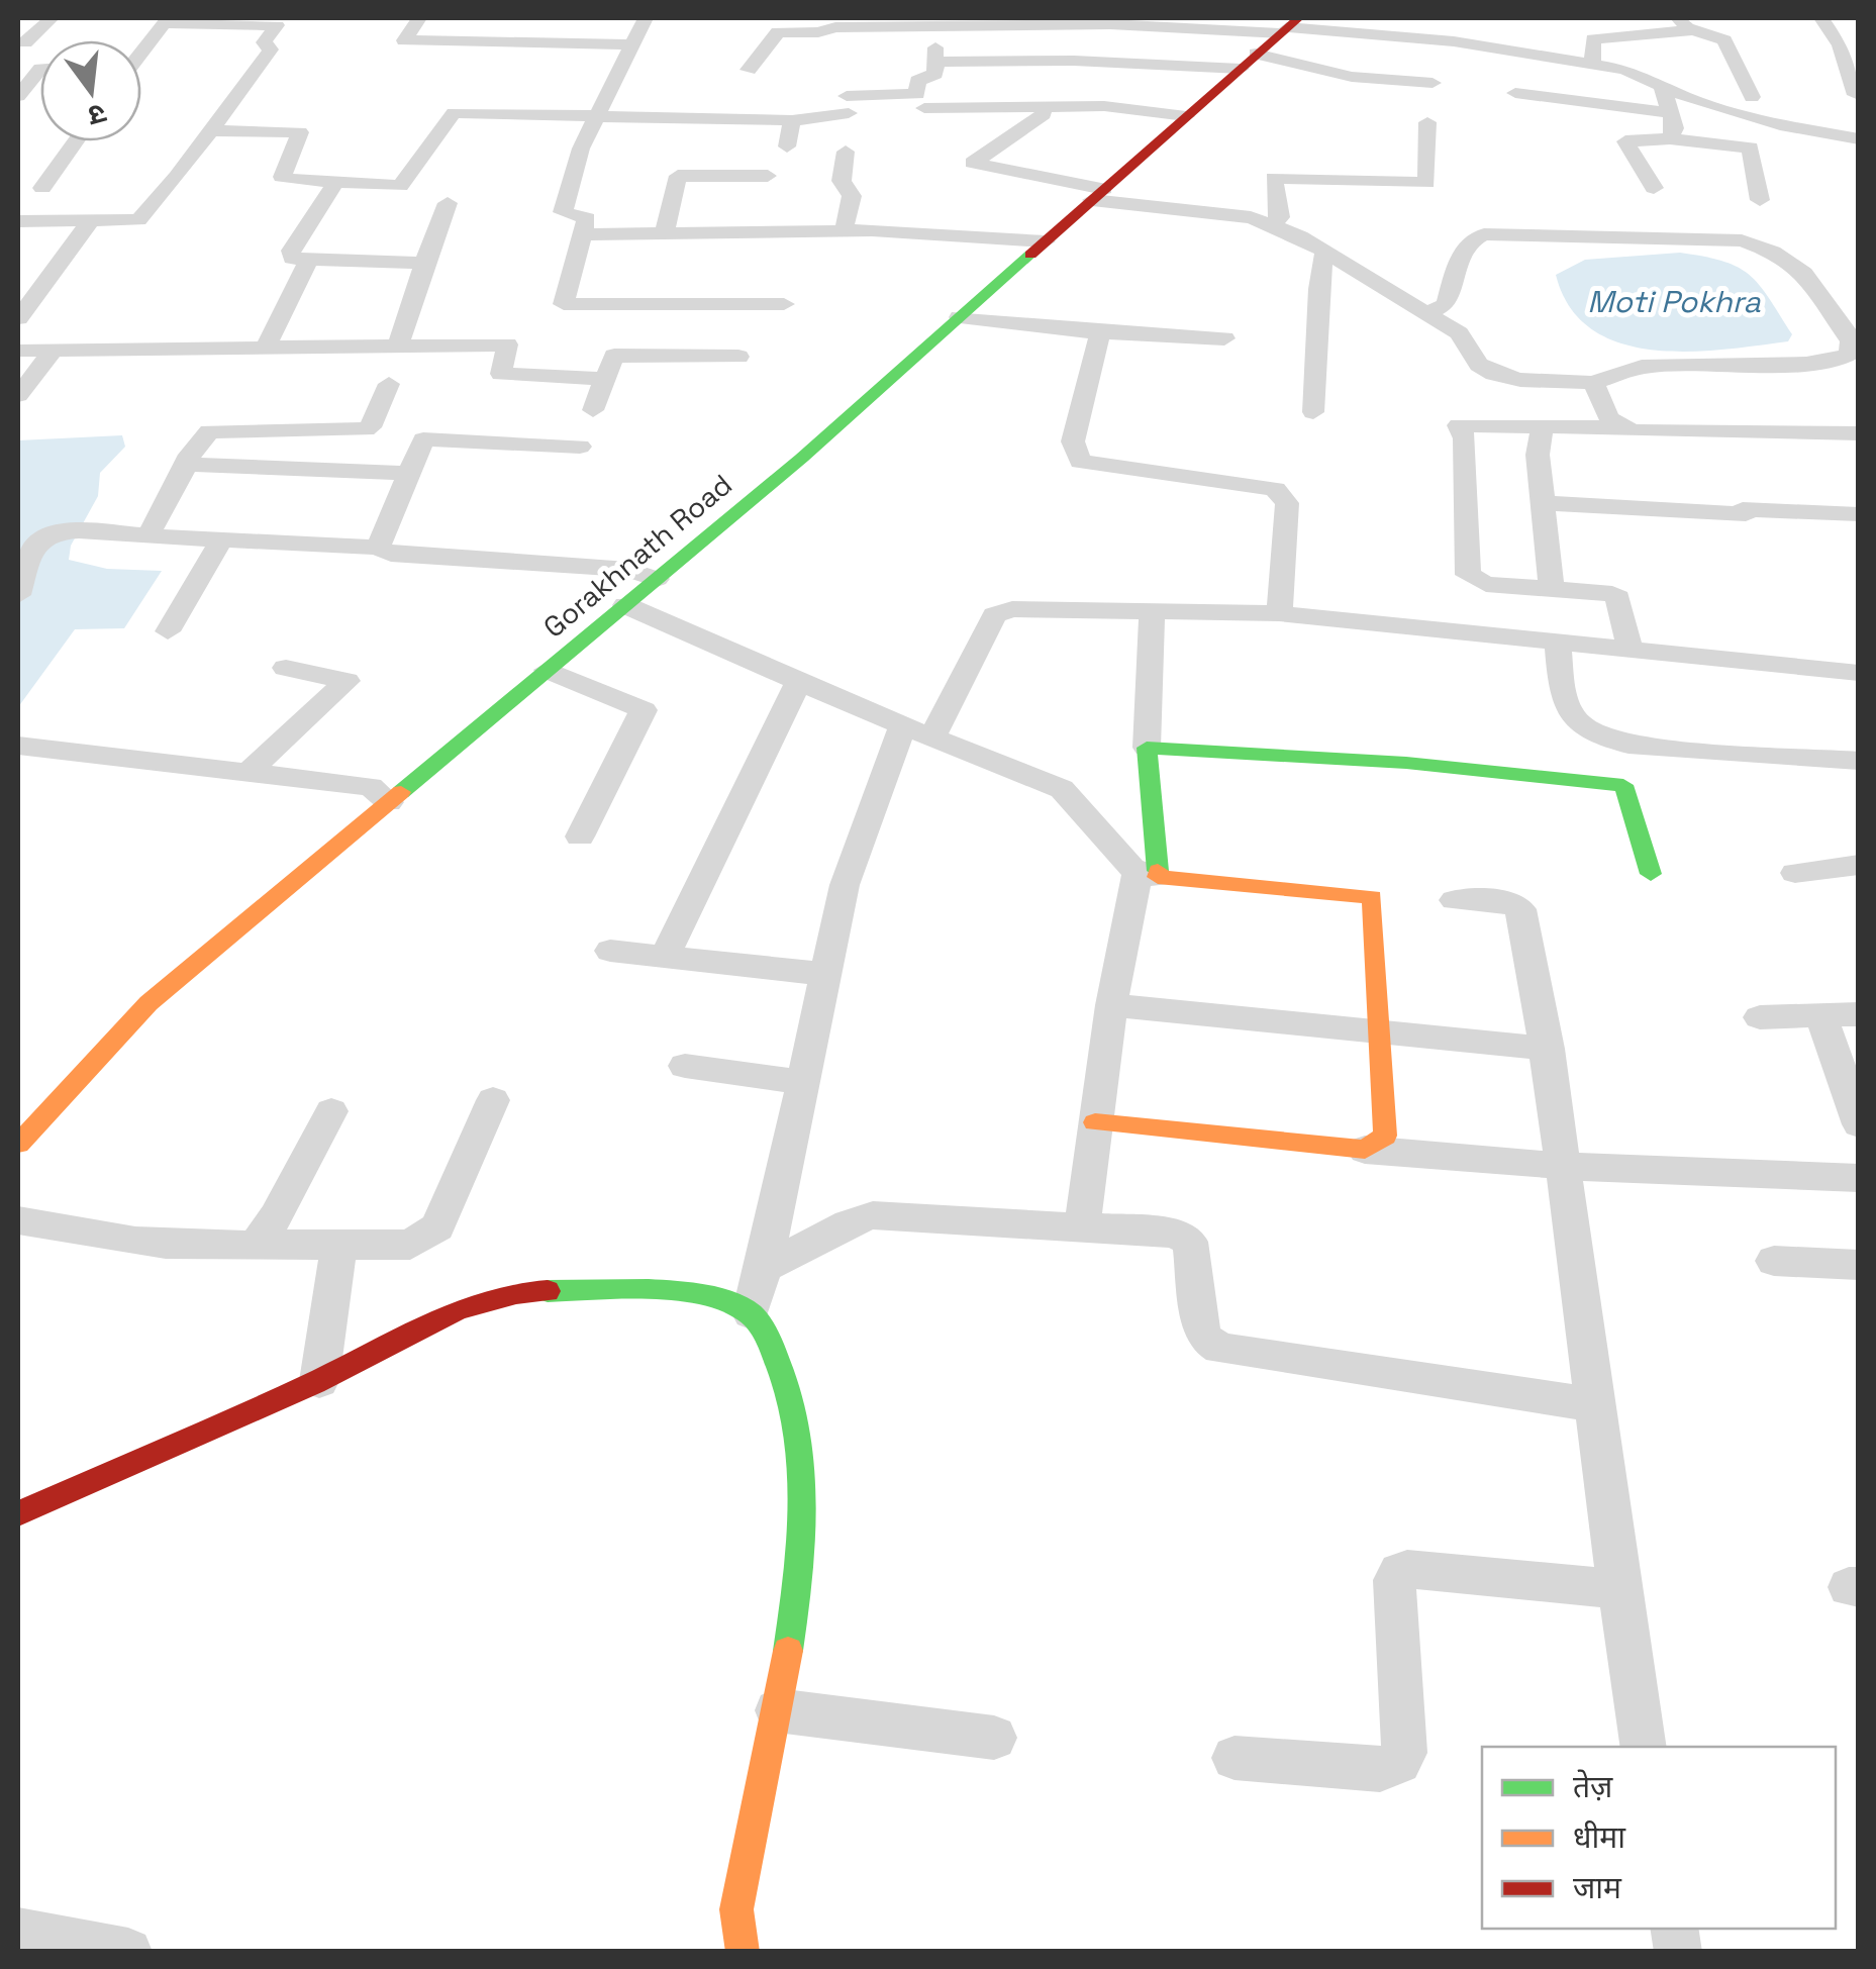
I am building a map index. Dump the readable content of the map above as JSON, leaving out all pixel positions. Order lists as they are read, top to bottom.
{
  "streets": {
    "main road": ["Gorakhnath Road"]
  },
  "water": ["Moti Pokhra"],
  "legend": ["तेज़", "धीमा", "जाम"],
  "north": "bottom"
}
